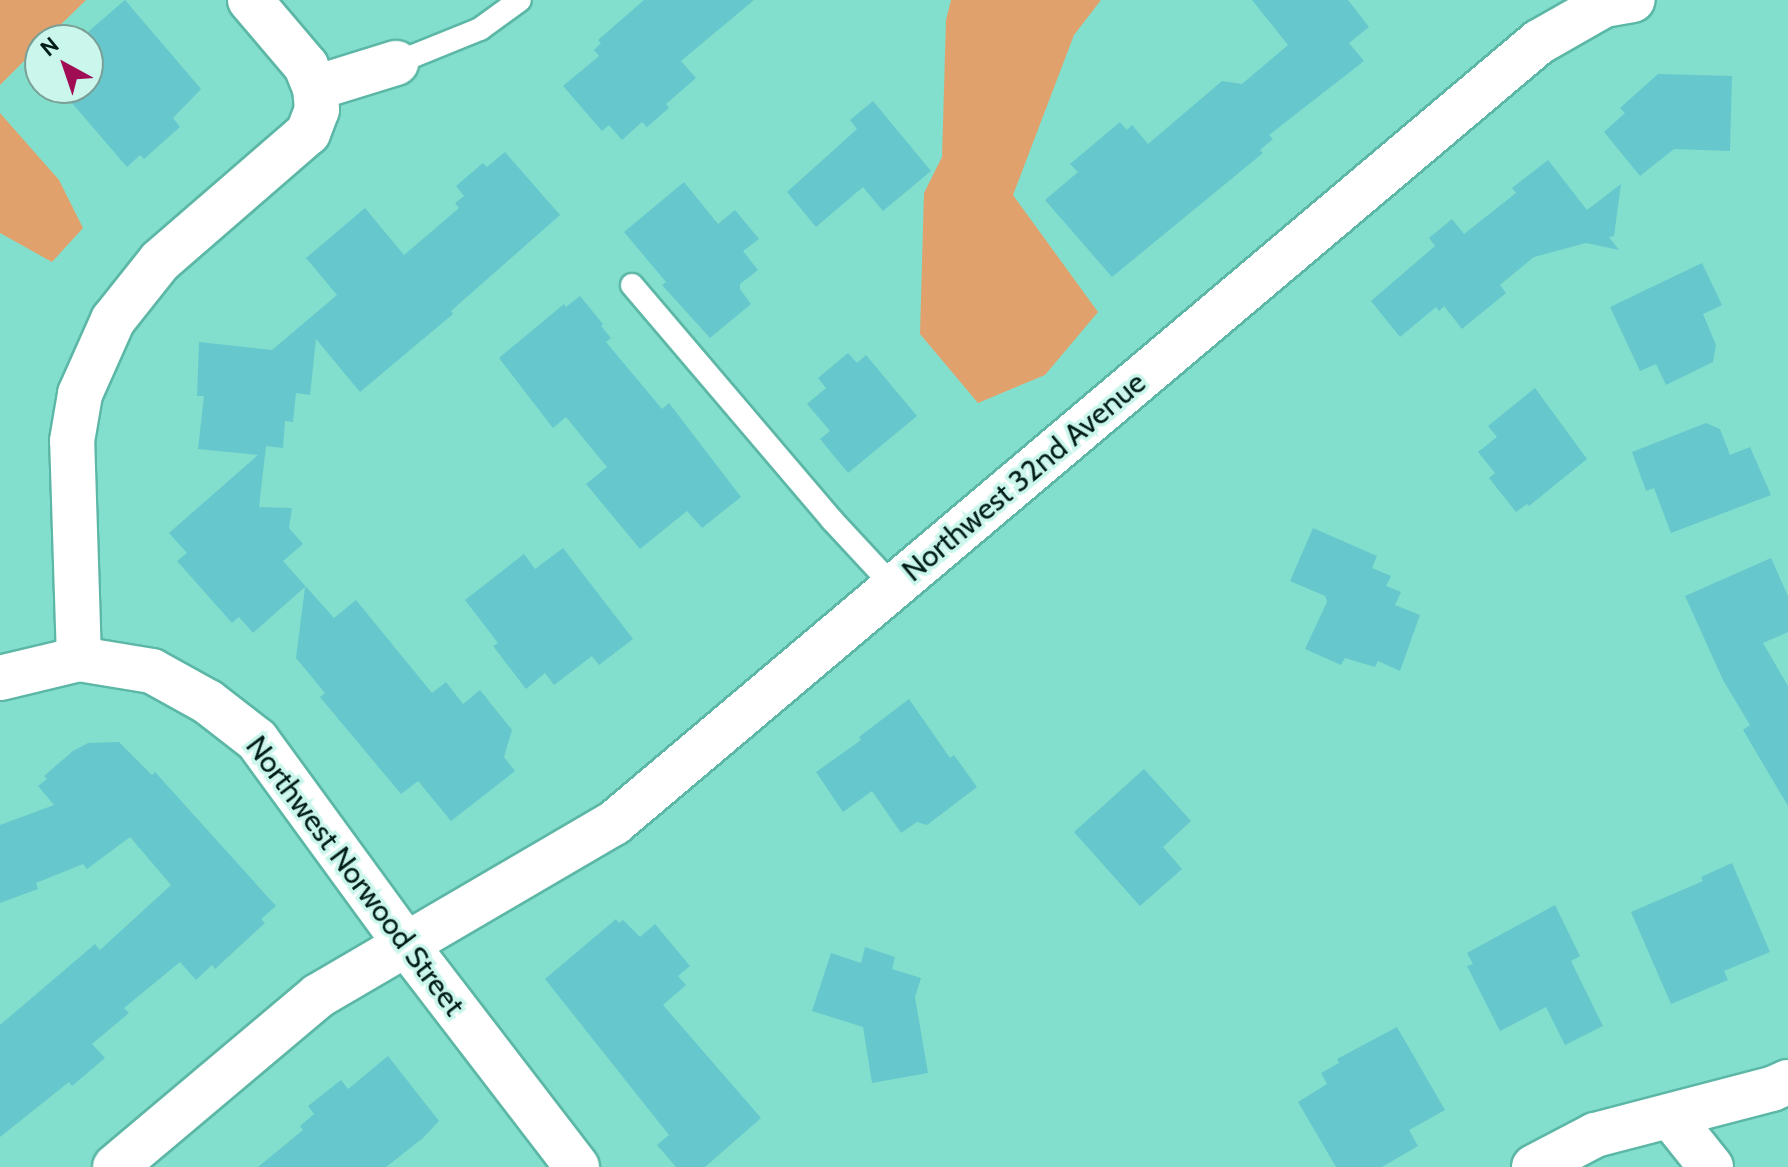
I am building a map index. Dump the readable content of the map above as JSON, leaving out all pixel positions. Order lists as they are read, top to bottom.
{
  "streets": {
    "street": ["Northwest 32nd Avenue", "Northwest Norwood Street"]
  },
  "crossings": [
    ["Northwest 32nd Avenue", "Northwest Norwood Street"]
  ],
  "north": "top left"
}
